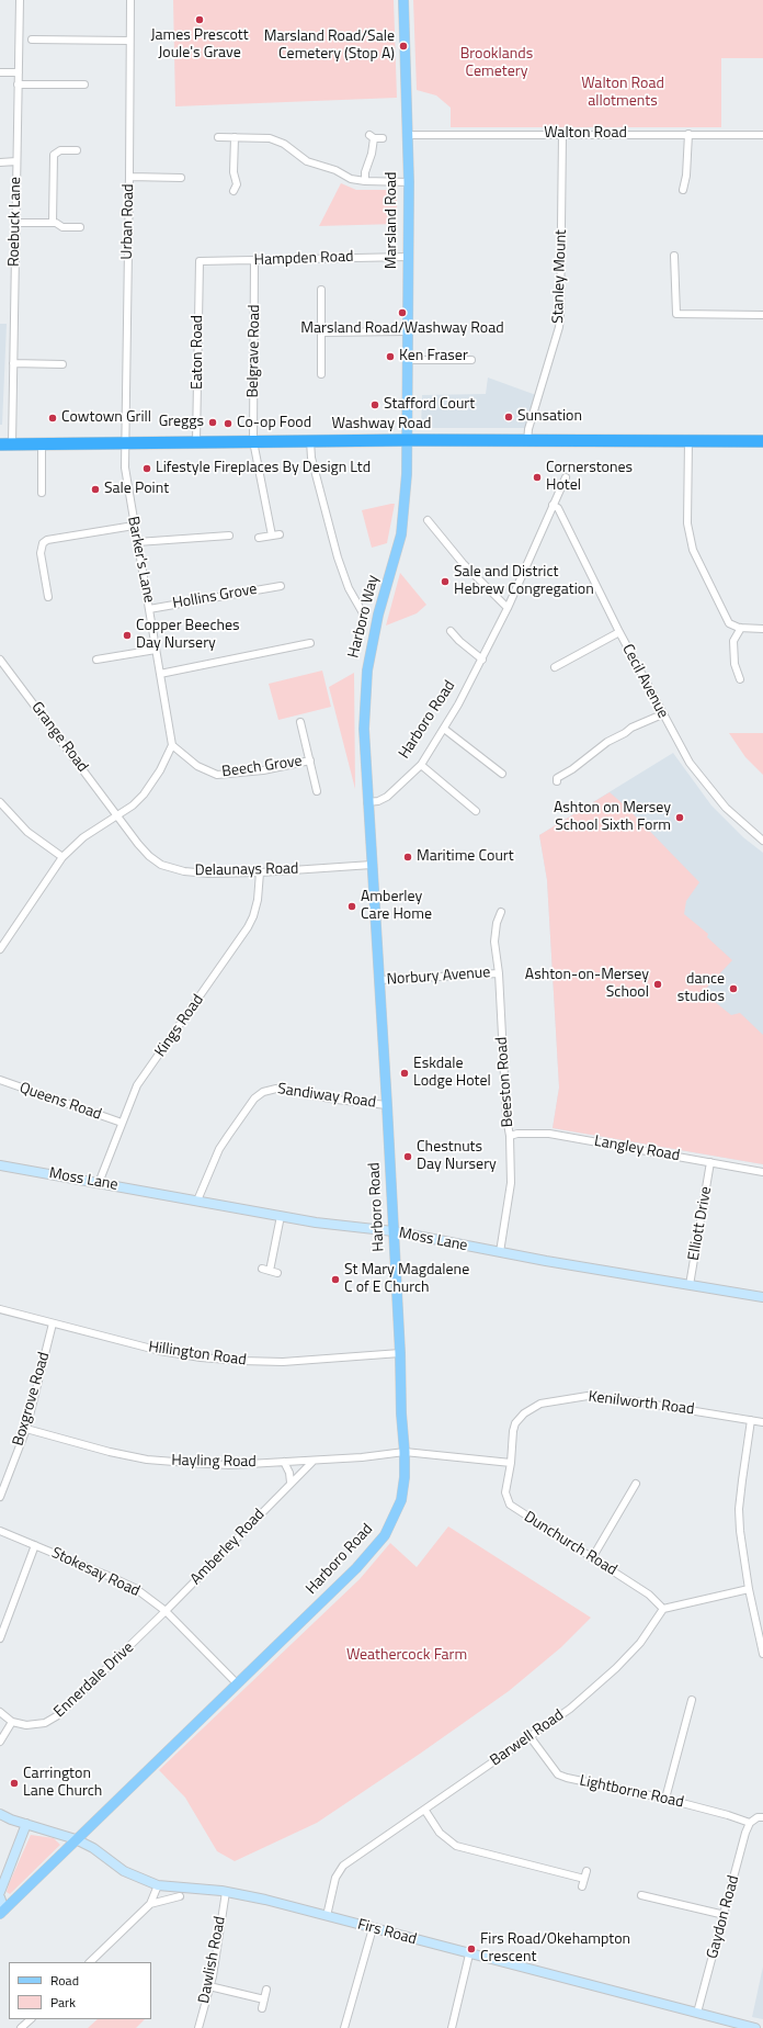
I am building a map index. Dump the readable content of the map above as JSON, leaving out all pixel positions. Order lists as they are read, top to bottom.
{
  "streets": {
    "highway": ["Washway Road"],
    "main road": ["Marsland Road", "Harboro Way", "Harboro Road"],
    "street": [
      "Walton Road",
      "Roebuck Lane",
      "Urban Road",
      "Hampden Road",
      "Stanley Mount",
      "Belgrave Road",
      "Eaton Road",
      "Barker's Lane",
      "Hollins Grove",
      "Cecil Avenue",
      "Grange Road",
      "Beech Grove",
      "Delaunays Road",
      "Norbury Avenue",
      "Kings Road",
      "Beeston Road",
      "Sandiway Road",
      "Queens Road",
      "Langley Road",
      "Moss Lane",
      "Elliott Drive",
      "Hillington Road",
      "Boxgrove Road",
      "Kenilworth Road",
      "Hayling Road",
      "Dunchurch Road",
      "Amberley Road",
      "Stokesay Road",
      "Ennerdale Drive",
      "Barwell Road",
      "Lightborne Road",
      "Gaydon Road",
      "Firs Road",
      "Dawlish Road"
    ]
  },
  "crossings": [
    ["Walton Road", "Marsland Road"],
    ["Walton Road", "Stanley Mount"],
    ["Marsland Road", "Hampden Road"],
    ["Marsland Road", "Washway Road"],
    ["Marsland Road", "Harboro Way"],
    ["Roebuck Lane", "Washway Road"],
    ["Urban Road", "Washway Road"],
    ["Urban Road", "Barker's Lane"],
    ["Hampden Road", "Belgrave Road"],
    ["Hampden Road", "Eaton Road"],
    ["Stanley Mount", "Washway Road"],
    ["Belgrave Road", "Washway Road"],
    ["Eaton Road", "Washway Road"],
    ["Washway Road", "Barker's Lane"],
    ["Washway Road", "Harboro Way"],
    ["Barker's Lane", "Hollins Grove"],
    ["Barker's Lane", "Beech Grove"],
    ["Harboro Way", "Harboro Road"],
    ["Cecil Avenue", "Harboro Road"],
    ["Harboro Road", "Delaunays Road"],
    ["Harboro Road", "Norbury Avenue"],
    ["Harboro Road", "Sandiway Road"],
    ["Harboro Road", "Moss Lane"],
    ["Harboro Road", "Hillington Road"],
    ["Harboro Road", "Hayling Road"],
    ["Harboro Road", "Stokesay Road"],
    ["Harboro Road", "Firs Road"],
    ["Grange Road", "Delaunays Road"],
    ["Delaunays Road", "Kings Road"],
    ["Norbury Avenue", "Beeston Road"],
    ["Kings Road", "Queens Road"],
    ["Kings Road", "Moss Lane"],
    ["Beeston Road", "Langley Road"],
    ["Beeston Road", "Moss Lane"],
    ["Sandiway Road", "Moss Lane"],
    ["Langley Road", "Elliott Drive"],
    ["Moss Lane", "Elliott Drive"],
    ["Hillington Road", "Boxgrove Road"],
    ["Boxgrove Road", "Hayling Road"],
    ["Kenilworth Road", "Dunchurch Road"],
    ["Hayling Road", "Amberley Road"],
    ["Dunchurch Road", "Barwell Road"],
    ["Amberley Road", "Stokesay Road"],
    ["Amberley Road", "Ennerdale Drive"],
    ["Stokesay Road", "Ennerdale Drive"],
    ["Barwell Road", "Lightborne Road"],
    ["Barwell Road", "Firs Road"],
    ["Lightborne Road", "Gaydon Road"],
    ["Gaydon Road", "Firs Road"],
    ["Firs Road", "Dawlish Road"]
  ],
  "parks": ["Brooklands Cemetery", "Walton Road allotments", "Weathercock Farm"],
  "places": [
    "James Prescott Joule's Grave",
    "Marsland Road/Sale Cemetery (Stop A)",
    "Marsland Road/Washway Road",
    "Ken Fraser",
    "Stafford Court",
    "Sunsation",
    "Cowtown Grill",
    "Greggs",
    "Co-op Food",
    "Lifestyle Fireplaces By Design Ltd",
    "Cornerstones Hotel",
    "Sale Point",
    "Sale and District Hebrew Congregation",
    "Copper Beeches Day Nursery",
    "Ashton on Mersey School Sixth Form",
    "Maritime Court",
    "Amberley Care Home",
    "Ashton-on-Mersey School",
    "dance studios",
    "Eskdale Lodge Hotel",
    "Chestnuts Day Nursery",
    "St Mary Magdalene C of E Church",
    "Carrington Lane Church",
    "Firs Road/Okehampton Crescent"
  ],
  "legend": ["Road", "Park"]
}
